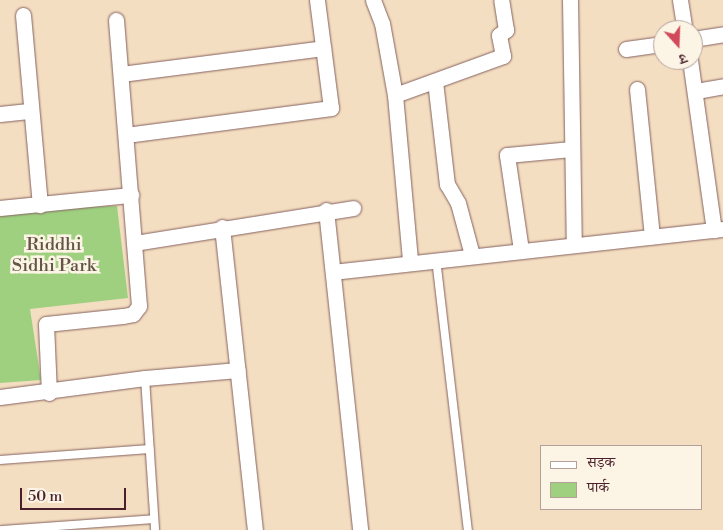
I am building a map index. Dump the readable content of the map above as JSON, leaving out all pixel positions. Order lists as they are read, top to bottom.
{
  "parks": ["Riddhi Sidhi Park"],
  "legend": ["सड़क", "पार्क"],
  "scale_bar": "50 m",
  "north": "bottom"
}
